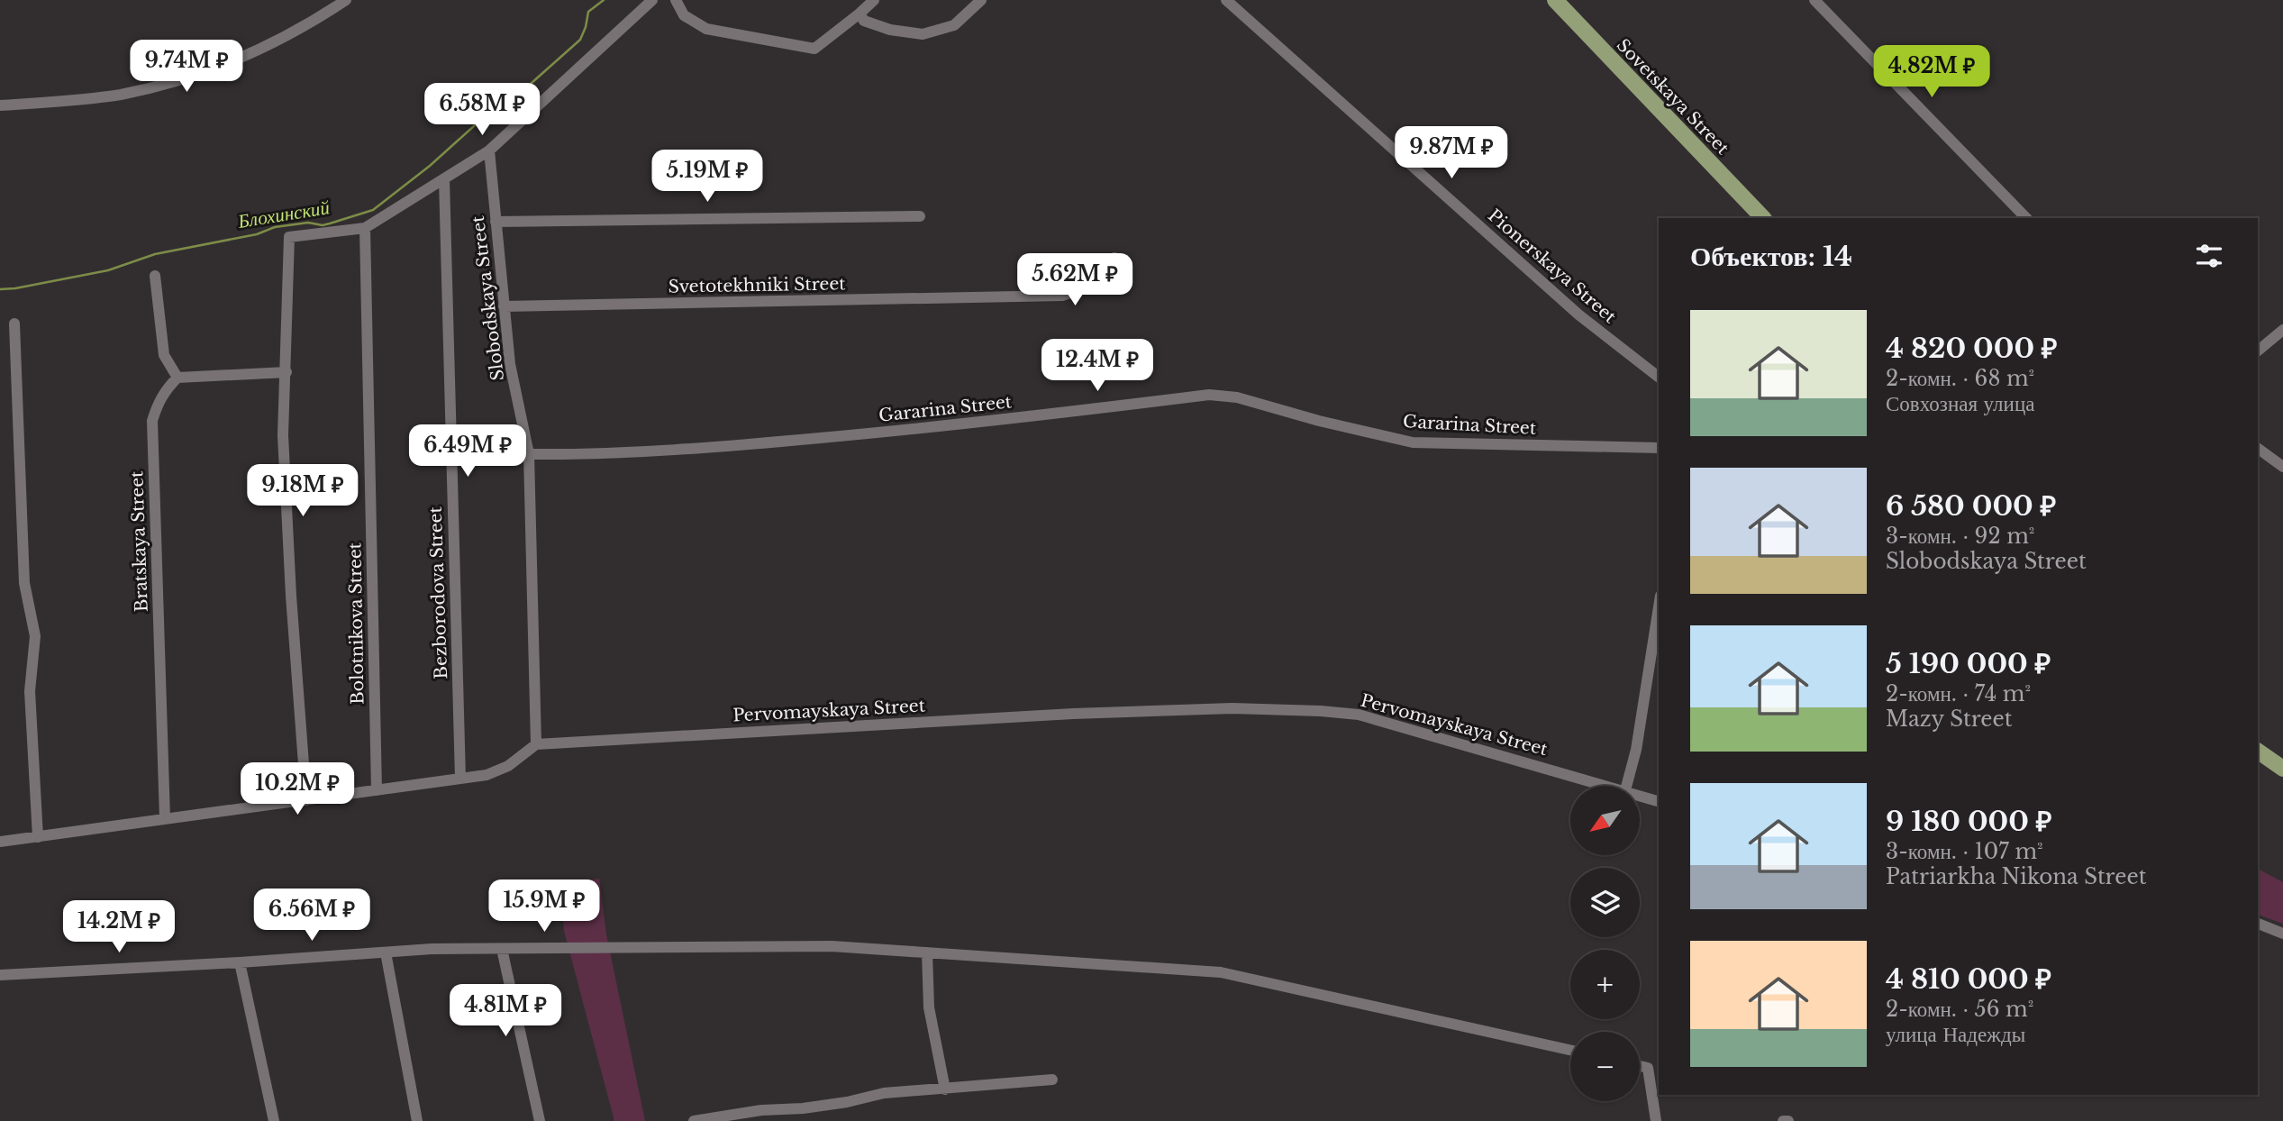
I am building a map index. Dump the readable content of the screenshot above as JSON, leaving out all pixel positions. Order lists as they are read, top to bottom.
{
  "streets": {
    "main road": ["Sovetskaya Street"],
    "street": [
      "Pionerskaya Street",
      "Svetotekhniki Street",
      "Slobodskaya Street",
      "Gararina Street",
      "Bratskaya Street",
      "Bezborodova Street",
      "Bolotnikova Street",
      "Pervomayskaya Street"
    ]
  },
  "crossings": [
    ["Svetotekhniki Street", "Slobodskaya Street"],
    ["Slobodskaya Street", "Gararina Street"],
    ["Slobodskaya Street", "Pervomayskaya Street"]
  ],
  "water": ["Блохинский"],
  "north": "bottom left",
  "page": {
    "price": [
      "9.74M ₽",
      "4.82M ₽",
      "6.58M ₽",
      "9.87M ₽",
      "5.19M ₽",
      "5.62M ₽",
      "12.4M ₽",
      "6.49M ₽",
      "9.18M ₽",
      "10.2M ₽",
      "15.9M ₽",
      "6.56M ₽",
      "14.2M ₽",
      "4.81M ₽"
    ],
    "heading": "Объектов: 14",
    "list": [
      {
        "name": "4 820 000 ₽",
        "note": "2-комн. · 68 m² · Совхозная улица"
      },
      {
        "name": "6 580 000 ₽",
        "note": "3-комн. · 92 m² · Slobodskaya Street"
      },
      {
        "name": "5 190 000 ₽",
        "note": "2-комн. · 74 m² · Mazy Street"
      },
      {
        "name": "9 180 000 ₽",
        "note": "3-комн. · 107 m² · Patriarkha Nikona Street"
      },
      {
        "name": "4 810 000 ₽",
        "note": "2-комн. · 56 m² · улица Надежды"
      }
    ],
    "map_buttons": ["+", "−"]
  }
}
